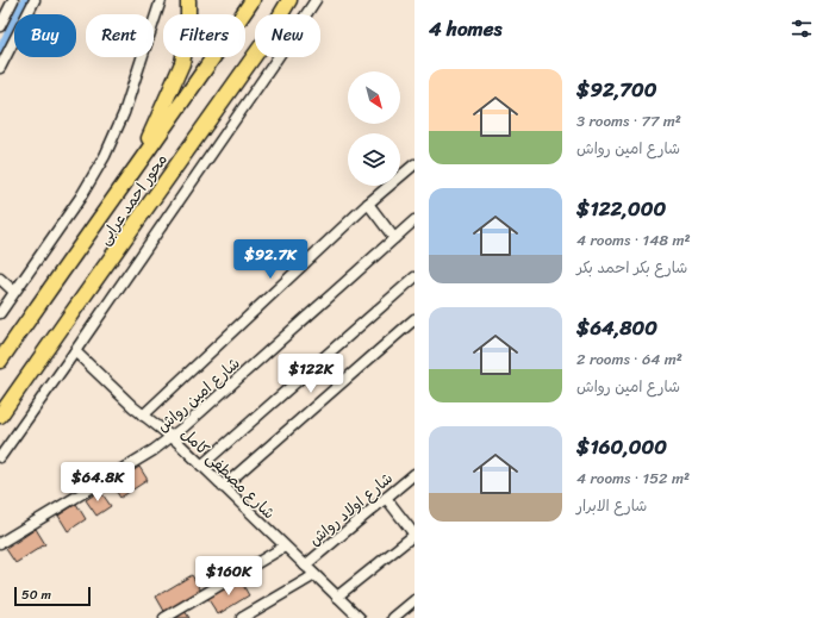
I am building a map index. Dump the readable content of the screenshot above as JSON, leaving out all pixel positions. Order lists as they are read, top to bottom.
{
  "streets": {
    "highway": ["محور احمد عرابى"],
    "street": ["شارع امين رواش", "شارع مصطفى كامل", "شارع اولاد رواش"]
  },
  "crossings": [
    ["شارع امين رواش", "شارع مصطفى كامل"],
    ["شارع مصطفى كامل", "شارع اولاد رواش"]
  ],
  "scale_bar": "50 m",
  "north": "bottom right",
  "page": {
    "heading": "4 homes",
    "chip": [
      "Buy",
      "Rent",
      "Filters",
      "New"
    ],
    "list": [
      {
        "name": "$92,700",
        "note": "3 rooms · 77 m² · شارع امين رواش"
      },
      {
        "name": "$122,000",
        "note": "4 rooms · 148 m² · شارع بكر احمد بكر"
      },
      {
        "name": "$64,800",
        "note": "2 rooms · 64 m² · شارع امين رواش"
      },
      {
        "name": "$160,000",
        "note": "4 rooms · 152 m² · شارع الابرار"
      }
    ],
    "price": [
      "$92.7K",
      "$122K",
      "$64.8K",
      "$160K"
    ],
    "scale": "50 m"
  }
}
